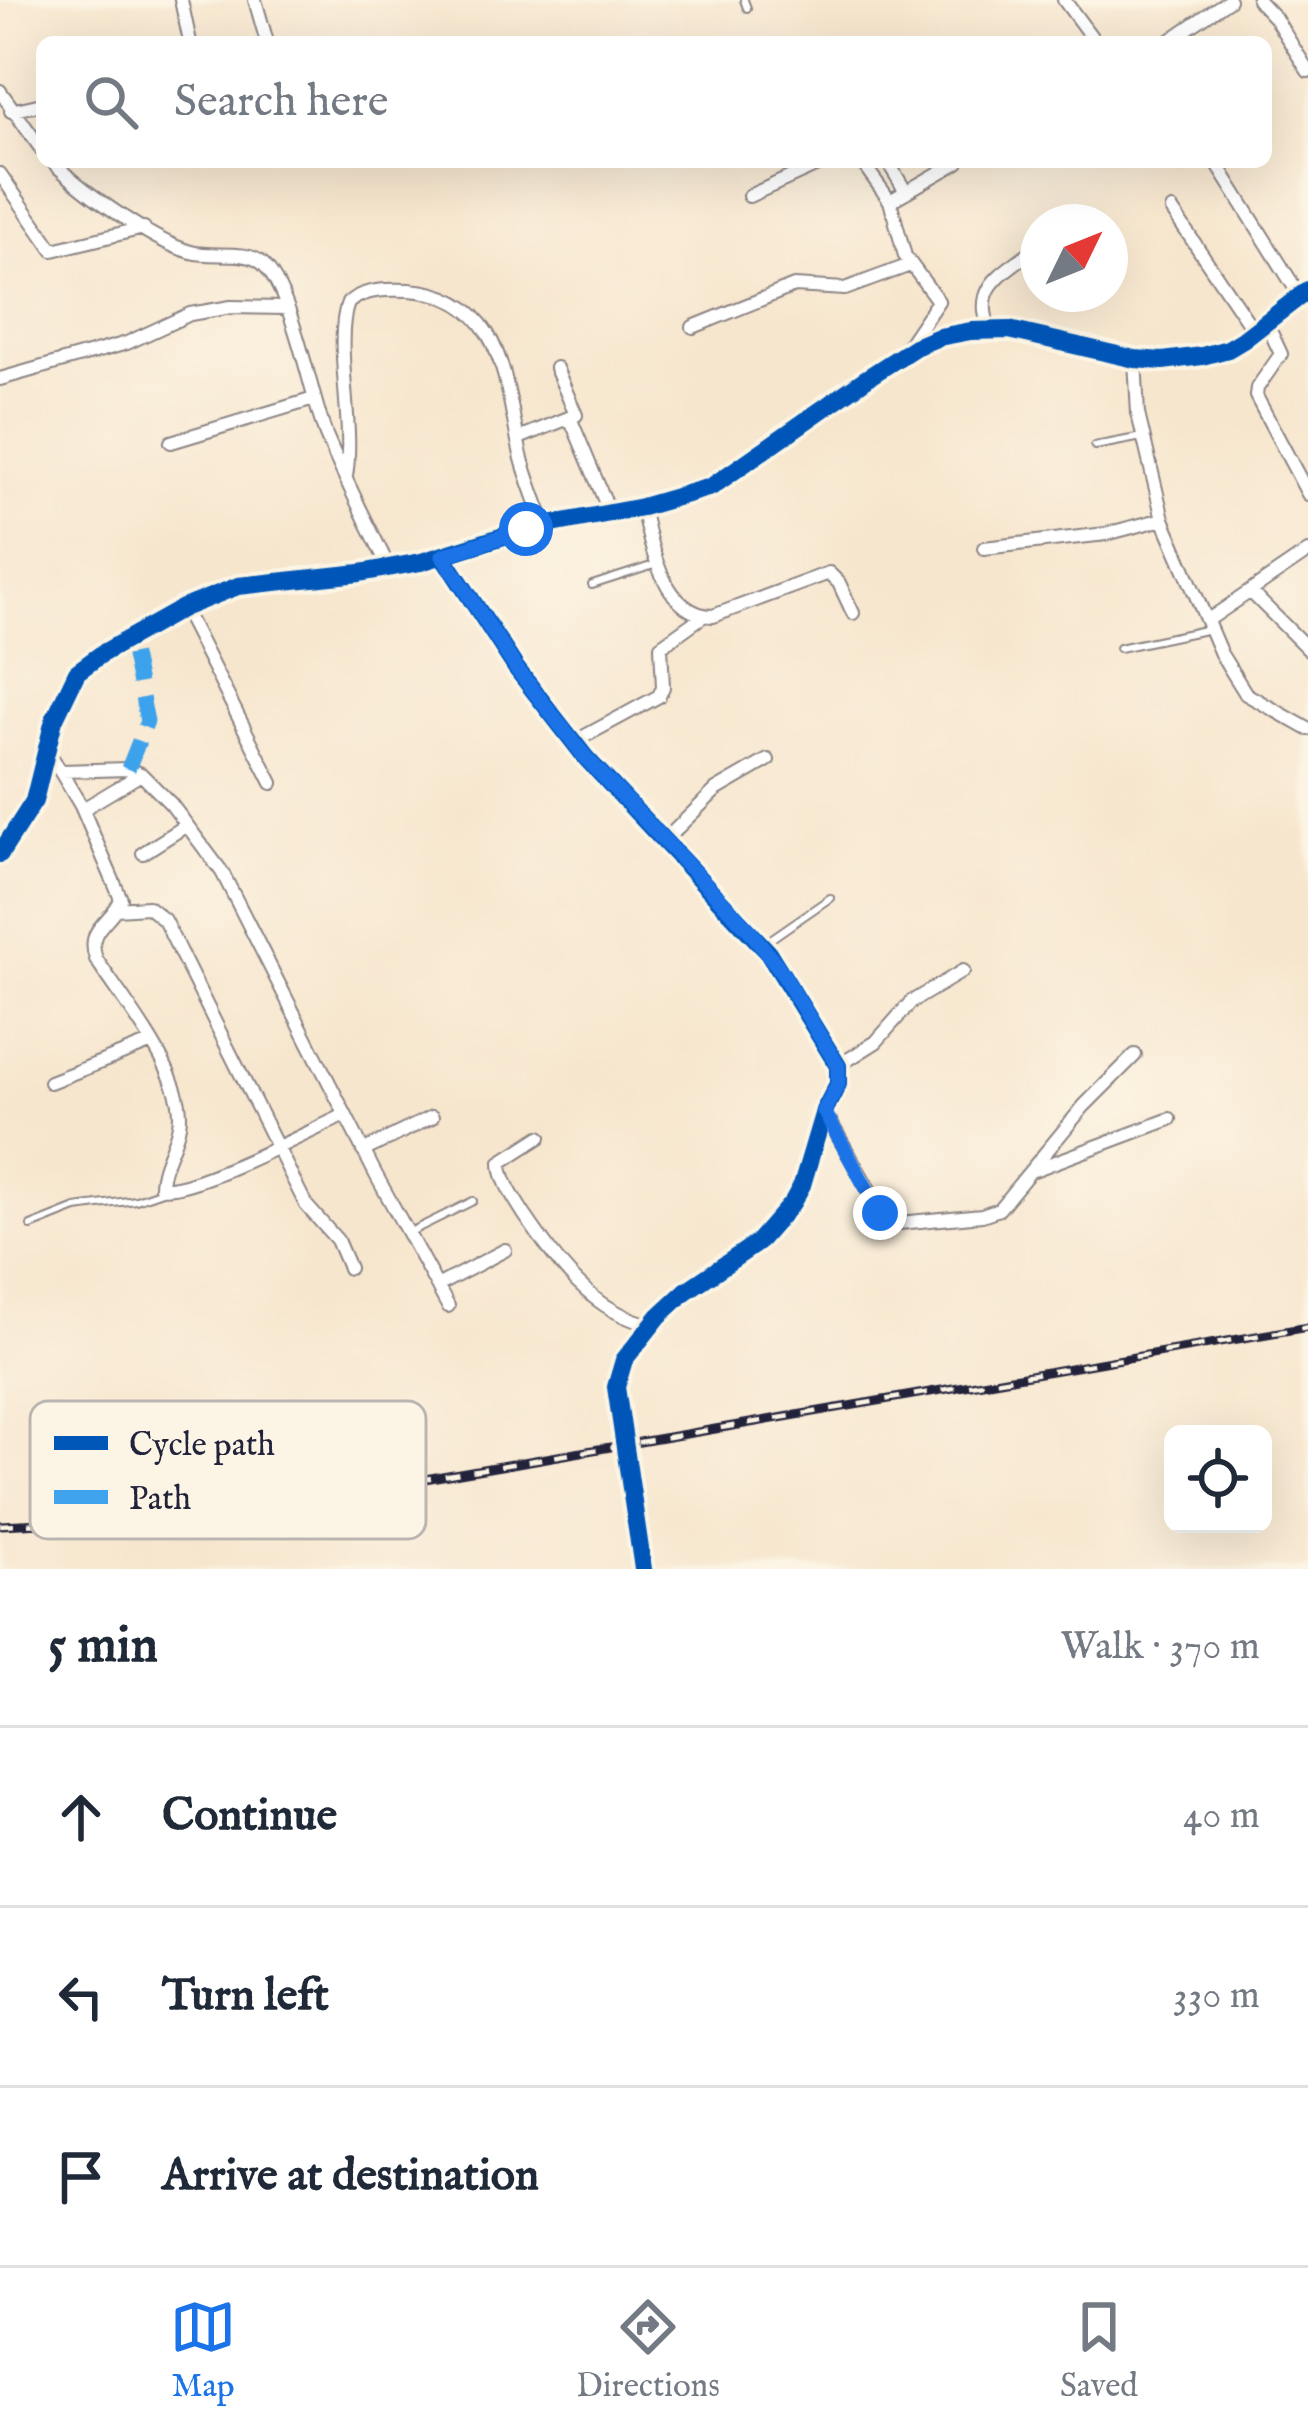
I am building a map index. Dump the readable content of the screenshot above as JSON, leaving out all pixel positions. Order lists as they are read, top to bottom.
{
  "legend": ["Cycle path", "Path"],
  "north": "top right",
  "page": {
    "search": "Search here",
    "heading": ["5 min", "Walk · 370 m"],
    "list": [
      ["Continue", "40 m"],
      ["Turn left", "330 m"],
      "Arrive at destination"
    ],
    "nav": ["Map", "Directions", "Saved"]
  }
}
